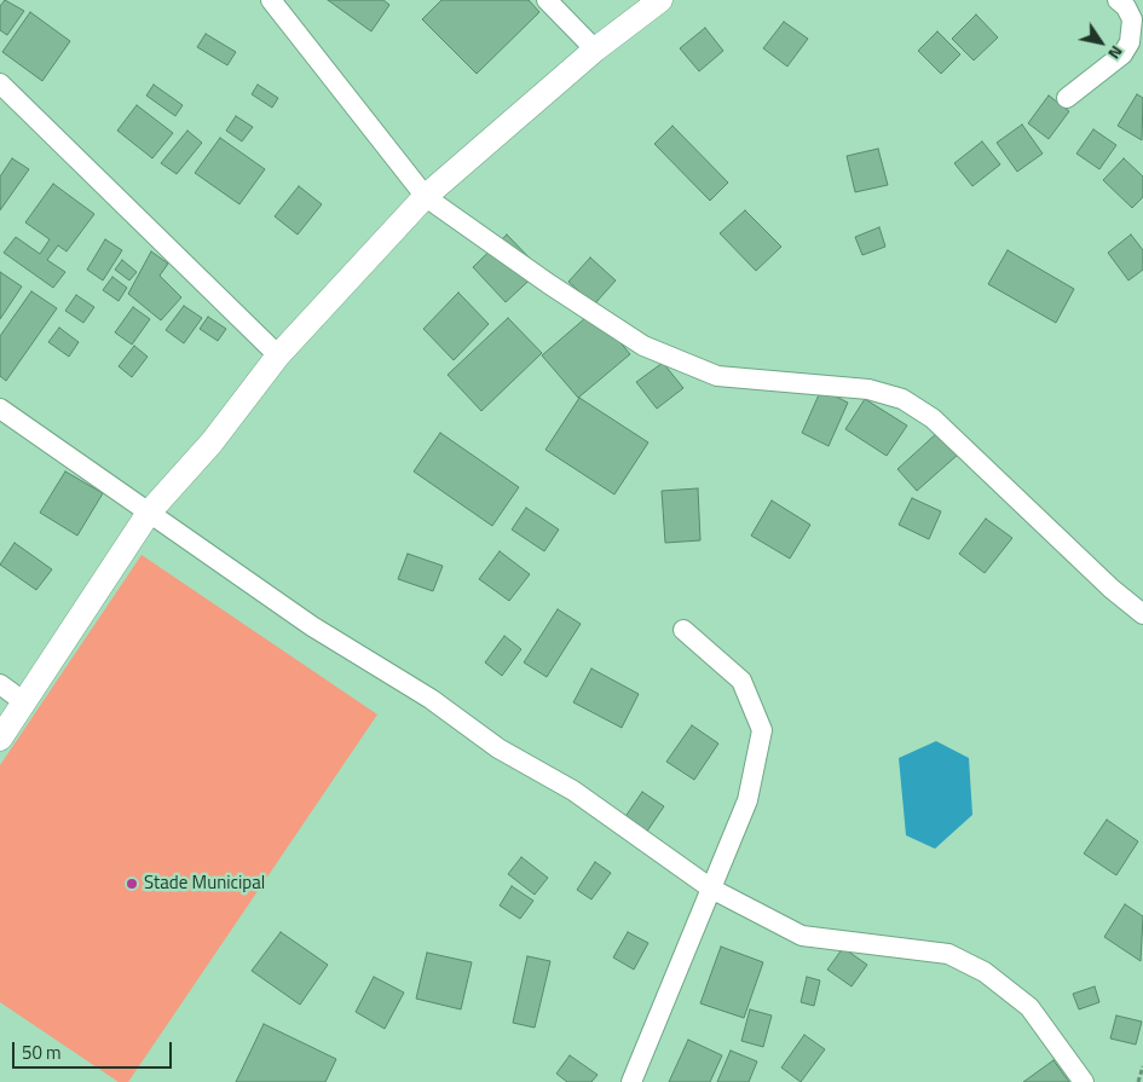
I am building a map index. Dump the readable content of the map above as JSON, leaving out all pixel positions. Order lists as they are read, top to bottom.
{
  "places": ["Stade Municipal"],
  "scale_bar": "50 m",
  "north": "bottom right"
}
